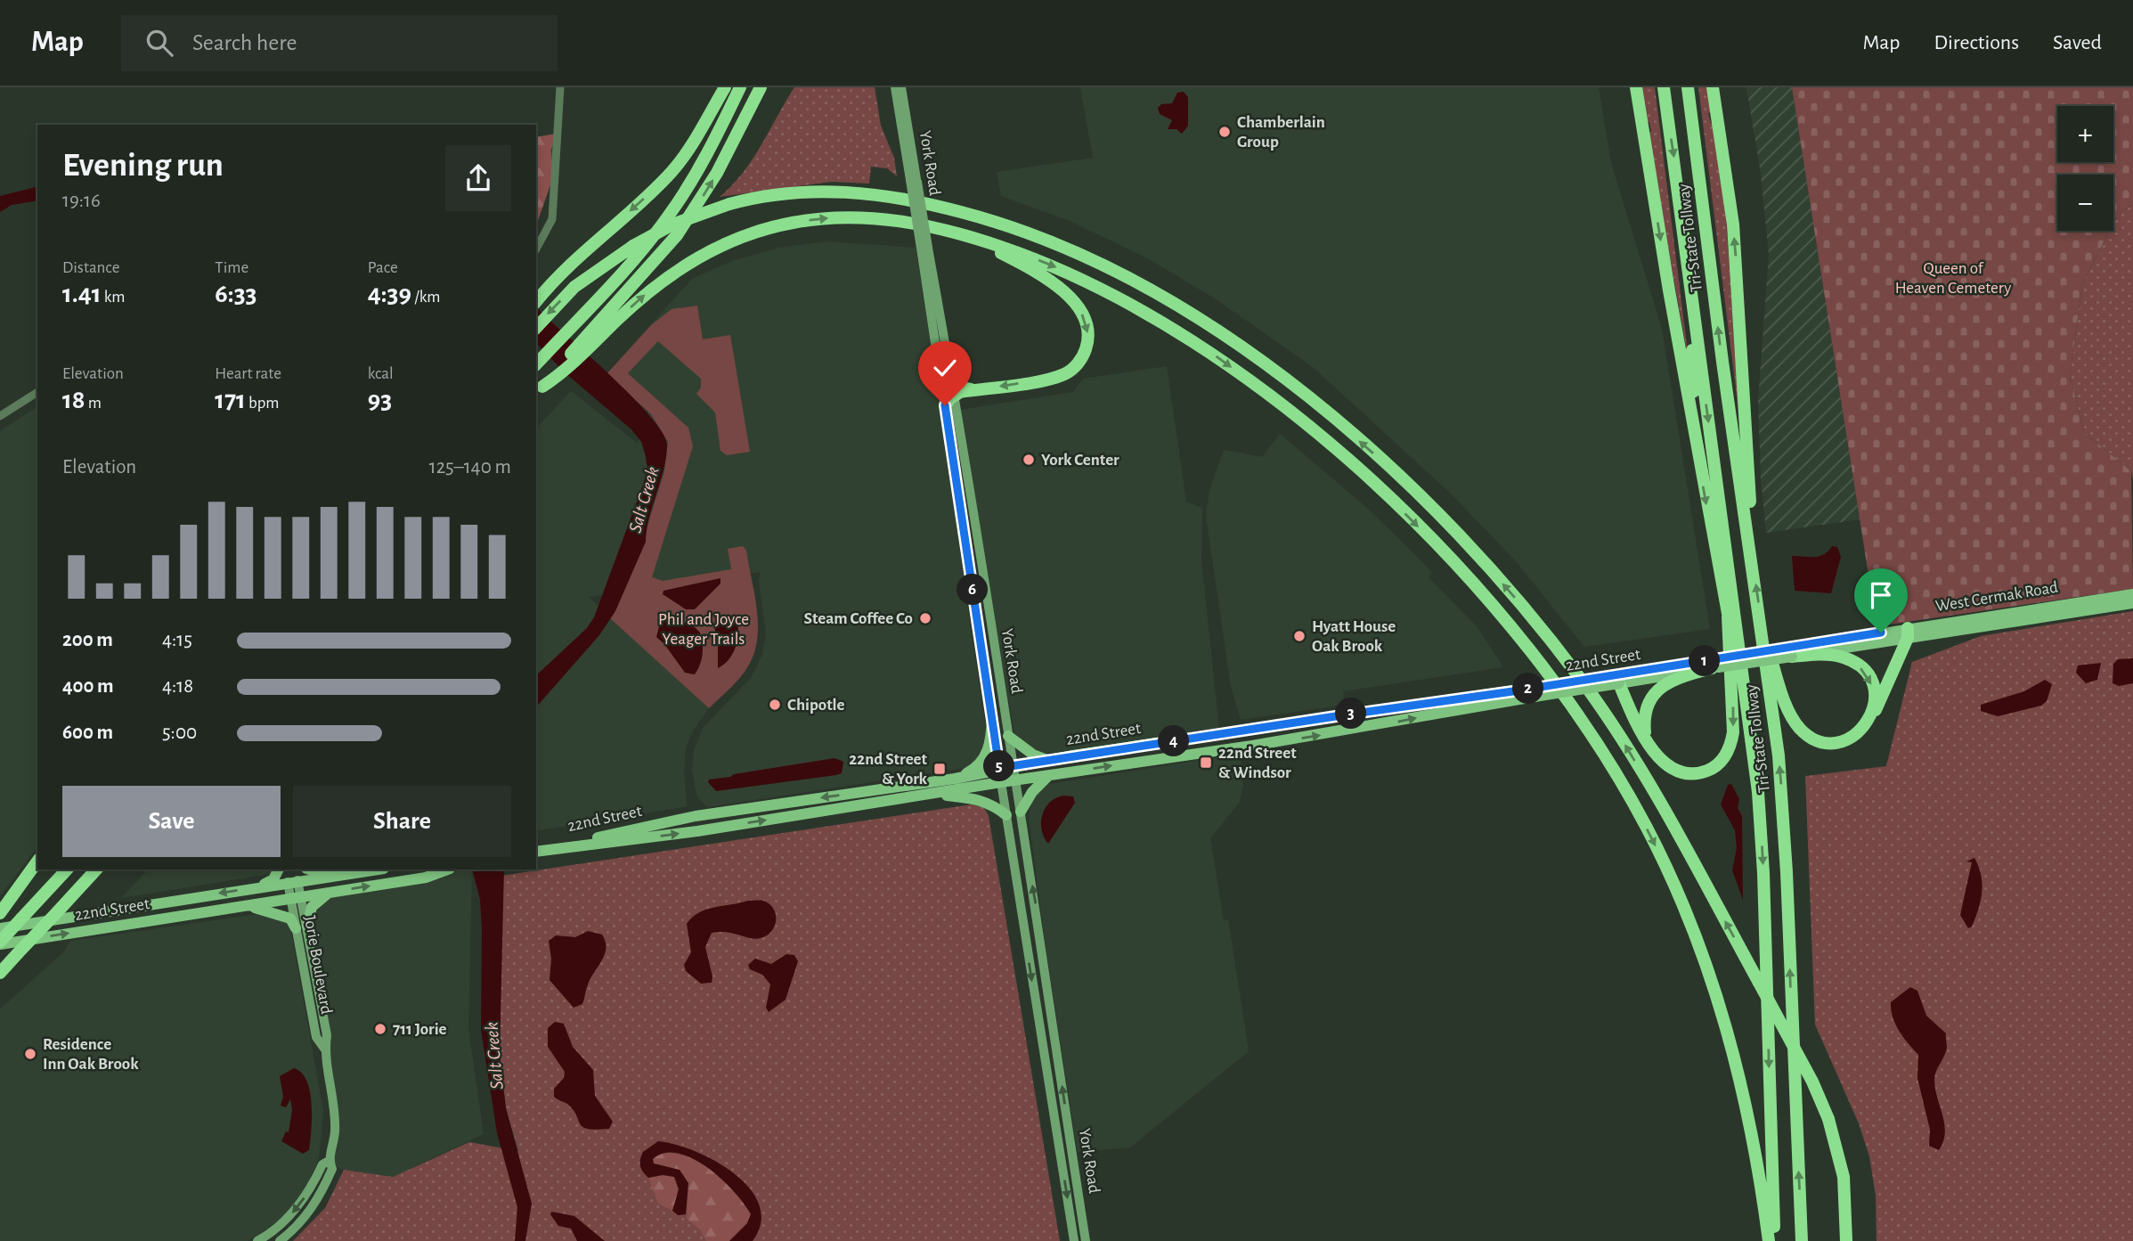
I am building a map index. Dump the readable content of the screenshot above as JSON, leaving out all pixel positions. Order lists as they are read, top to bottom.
{
  "streets": {
    "highway": ["Tri-State Tollway"],
    "main road": [
      "York Road",
      "West Cermak Road",
      "22nd Street",
      "Jorie Boulevard"
    ]
  },
  "crossings": [
    ["York Road", "22nd Street"],
    ["West Cermak Road", "22nd Street"],
    ["22nd Street", "Jorie Boulevard"]
  ],
  "water": ["Salt Creek"],
  "parks": ["Queen of Heaven Cemetery", "Phil and Joyce Yeager Trails"],
  "places": {
    "other": [
      "Chamberlain Group",
      "York Center",
      "Steam Coffee Co",
      "Hyatt House Oak Brook",
      "Chipotle",
      "711 Jorie",
      "Residence Inn Oak Brook"
    ],
    "transit": ["22nd Street & Windsor", "22nd Street & York"]
  },
  "page": {
    "header": "Map",
    "search": "Search here",
    "nav": ["Map", "Directions", "Saved"],
    "map_buttons": ["+", "−"],
    "heading": ["Evening run", "19:16"],
    "stats": [
      ["Distance", "1.41 km"],
      ["Time", "6:33"],
      ["Pace", "4:39 /km"],
      ["Elevation", "18 m"],
      ["Heart rate", "171 bpm"],
      ["kcal", "93"]
    ],
    "chart": ["Elevation", "125–140 m"],
    "pins": [
      "6",
      "1",
      "2",
      "3",
      "4",
      "5"
    ],
    "list": [
      {
        "name": "200 m",
        "note": "4:15"
      },
      {
        "name": "400 m",
        "note": "4:18"
      },
      {
        "name": "600 m",
        "note": "5:00"
      }
    ],
    "buttons": ["Save", "Share"]
  }
}
